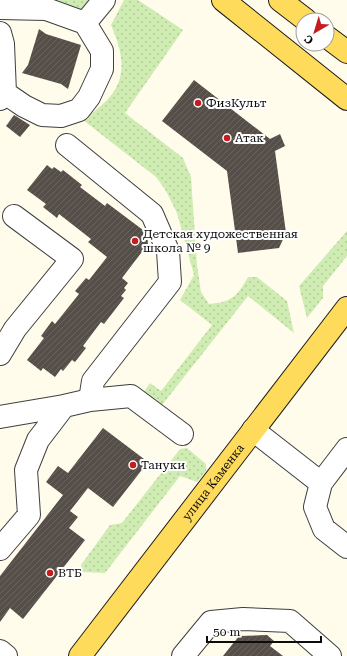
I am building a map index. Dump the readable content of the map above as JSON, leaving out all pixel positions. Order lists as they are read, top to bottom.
{
  "streets": {
    "main road": ["улица Каменка"]
  },
  "places": [
    "ФизКульт",
    "Атак",
    "Детская художественная школа № 9",
    "Тануки",
    "ВТБ"
  ],
  "scale_bar": "50 m",
  "north": "bottom left"
}
